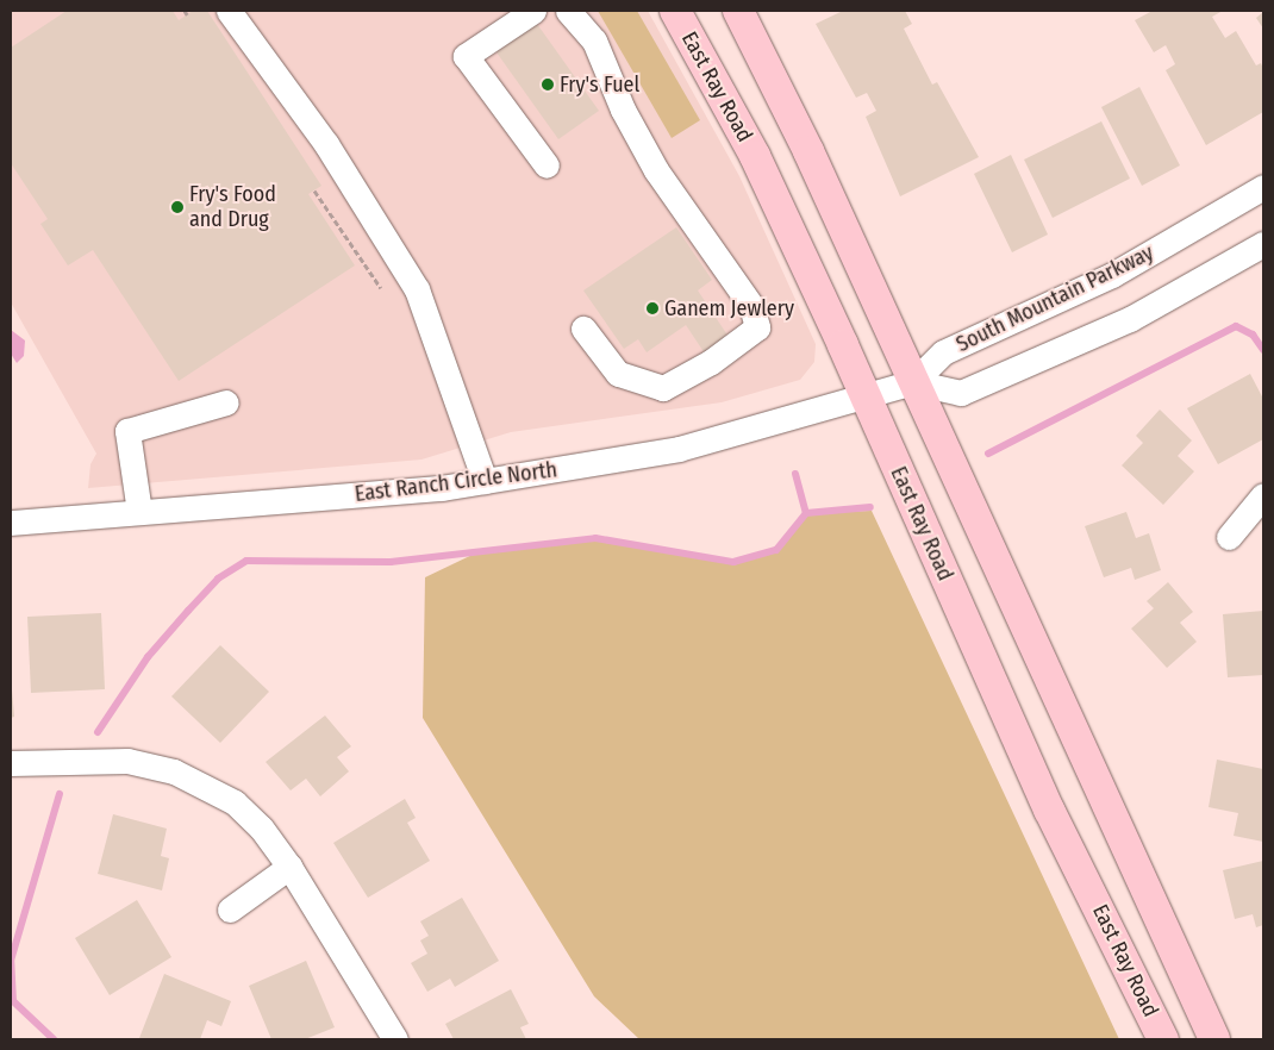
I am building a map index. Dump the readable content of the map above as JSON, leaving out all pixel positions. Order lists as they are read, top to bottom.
{
  "streets": {
    "main road": ["East Ray Road"],
    "street": ["South Mountain Parkway", "East Ranch Circle North"]
  },
  "crossings": [
    ["East Ray Road", "South Mountain Parkway"],
    ["East Ray Road", "East Ranch Circle North"],
    ["South Mountain Parkway", "East Ranch Circle North"]
  ],
  "places": ["Fry's Fuel", "Fry's Food and Drug", "Ganem Jewlery"]
}
